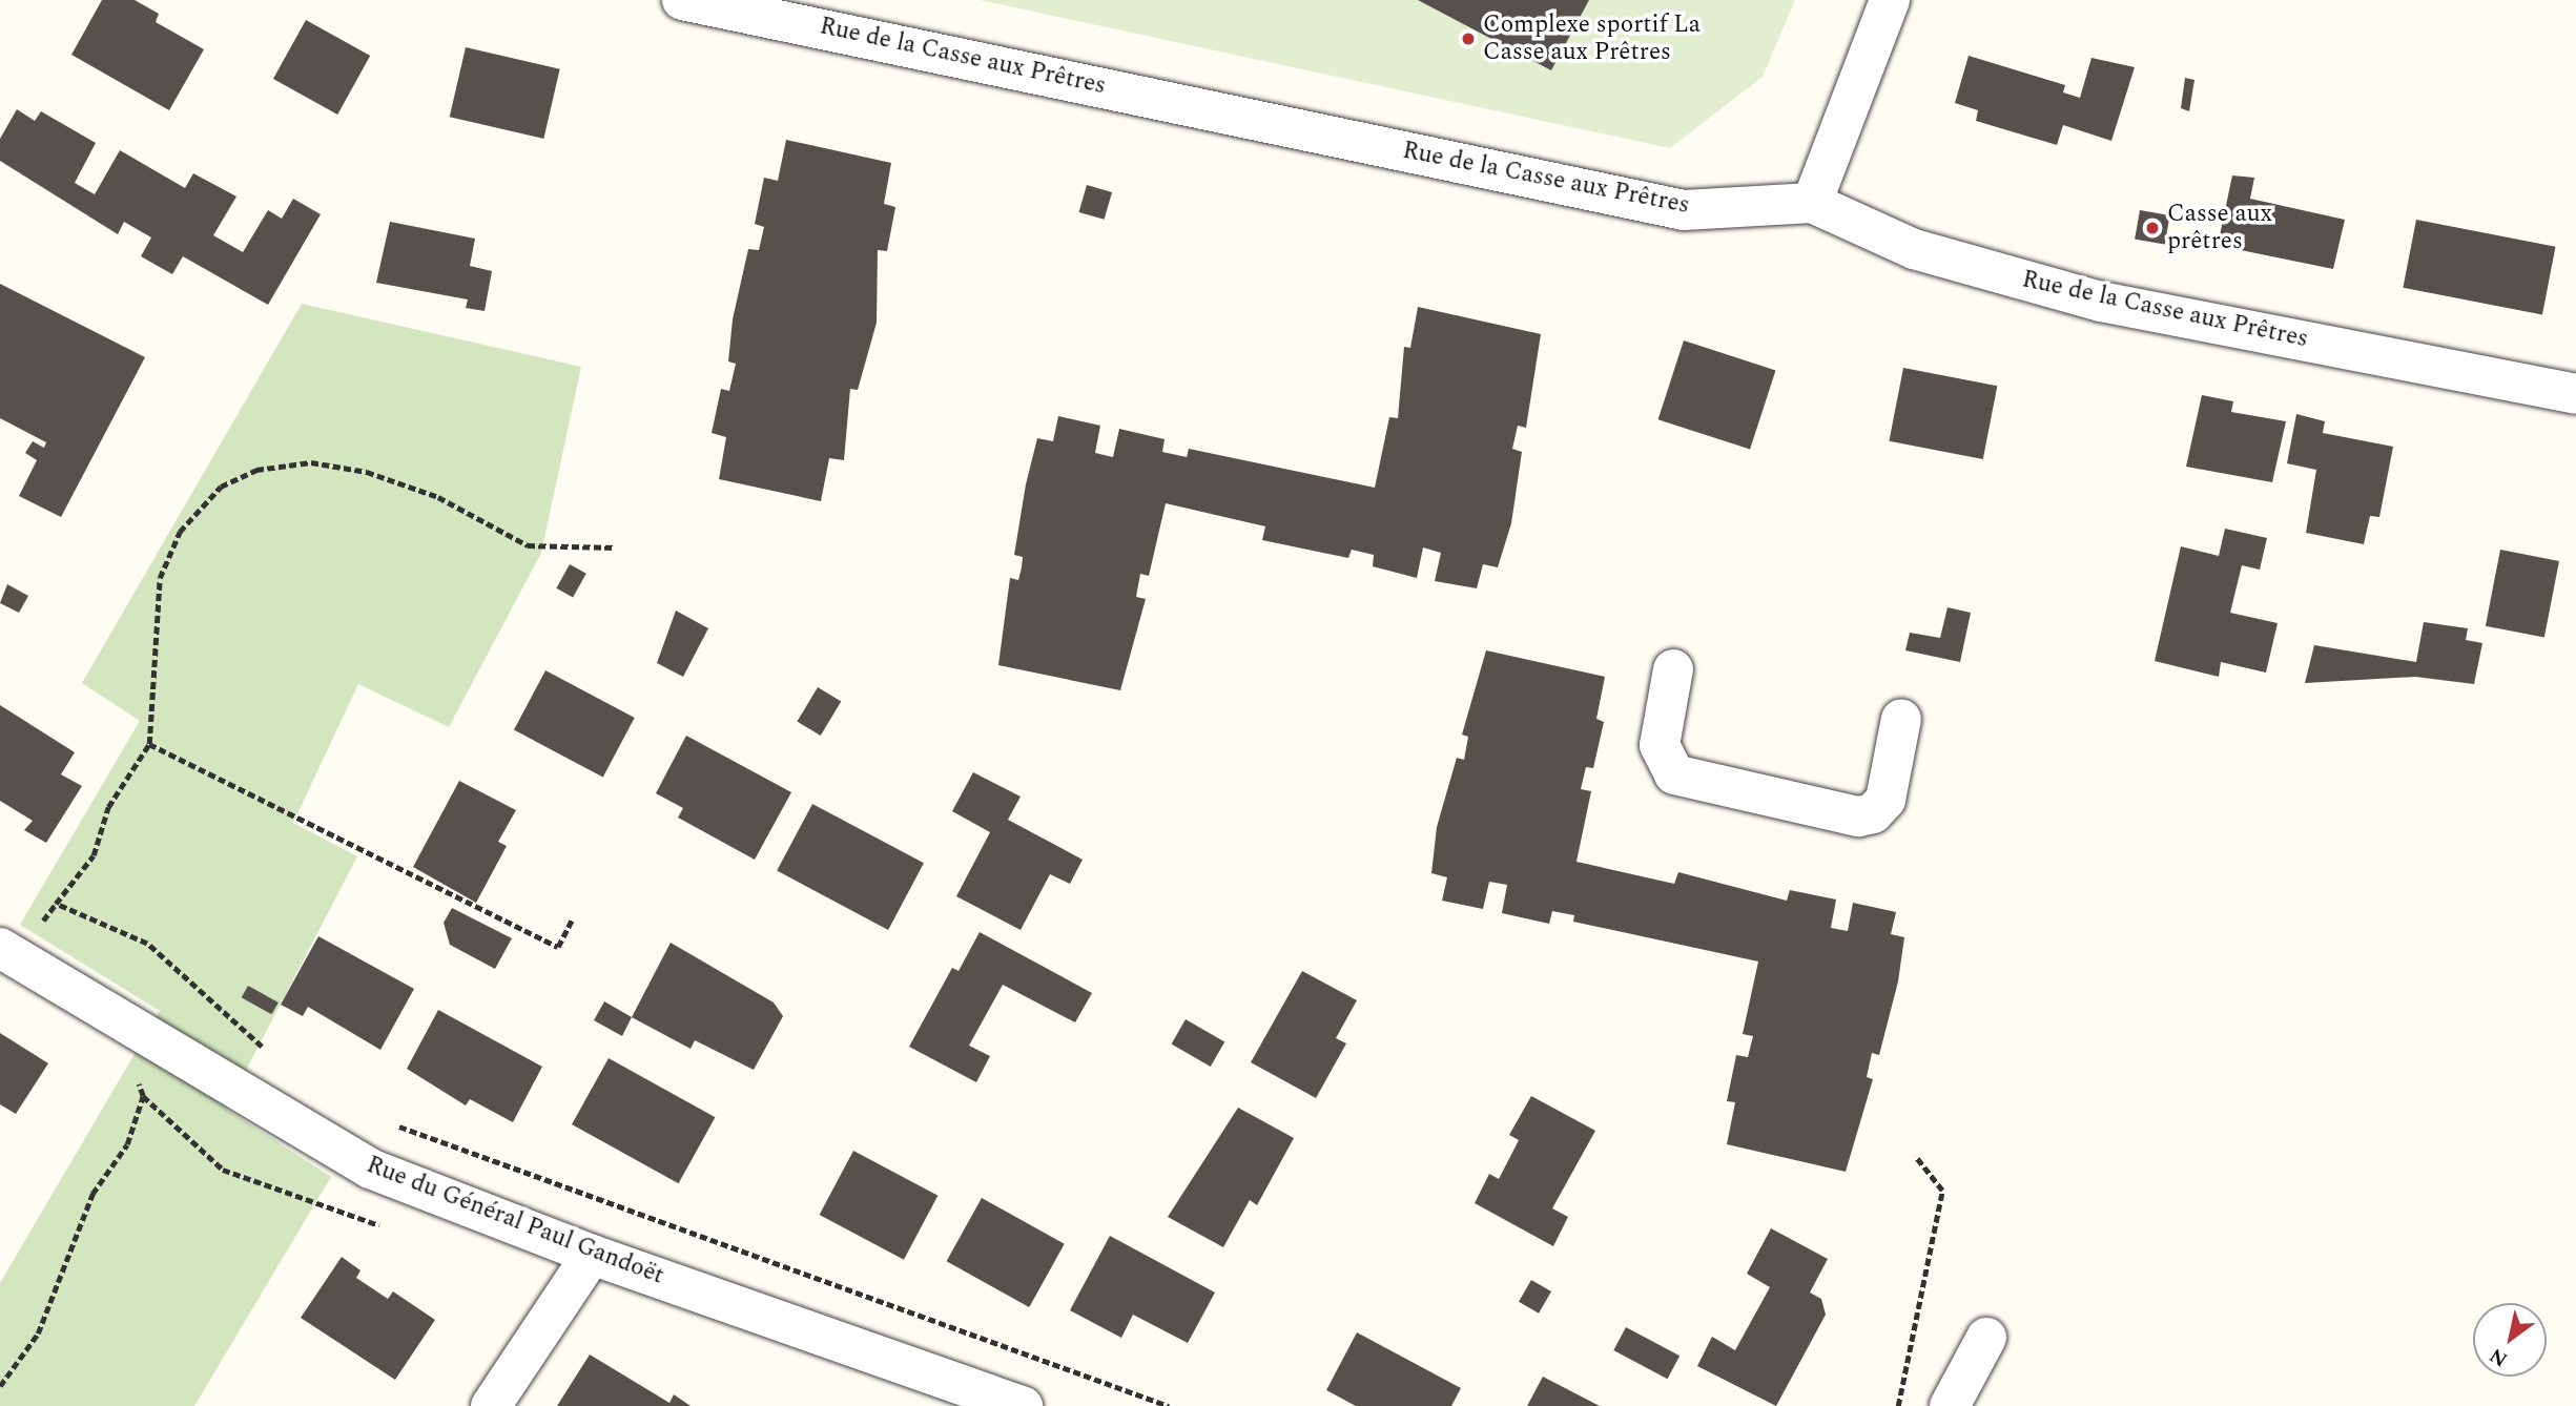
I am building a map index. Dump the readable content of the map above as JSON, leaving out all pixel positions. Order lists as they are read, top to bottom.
{
  "streets": {
    "street": ["Rue de la Casse aux Prêtres", "Rue du Général Paul Gandoët"]
  },
  "places": ["Complexe sportif La Casse aux Prêtres", "Casse aux prêtres"],
  "north": "bottom left"
}
